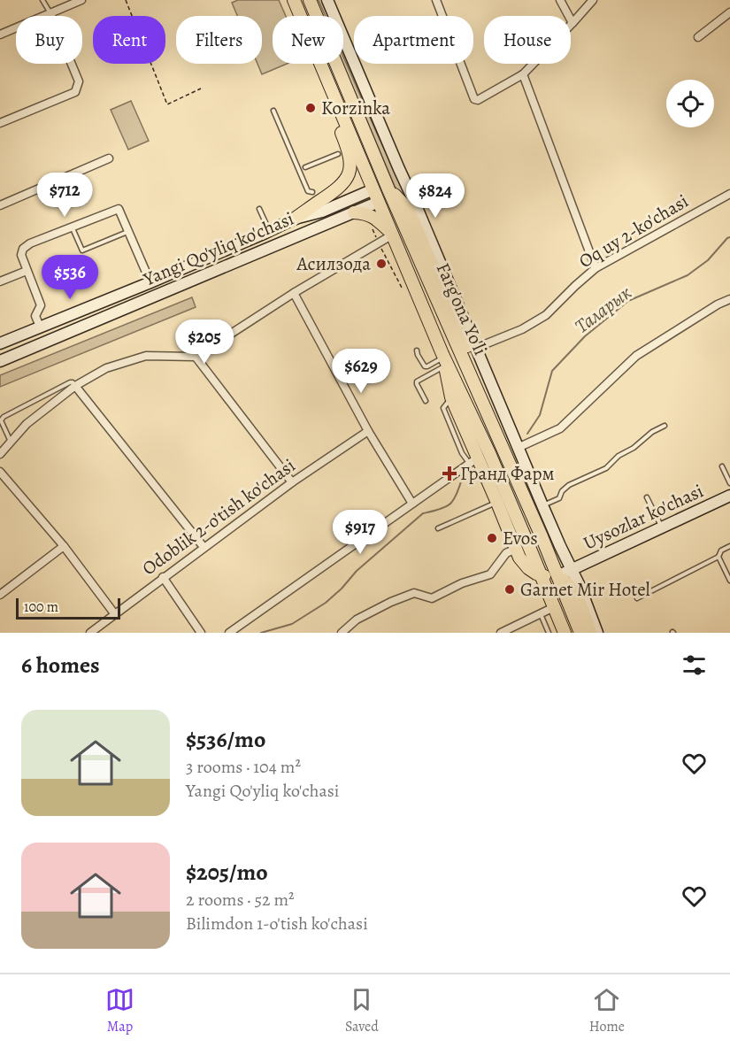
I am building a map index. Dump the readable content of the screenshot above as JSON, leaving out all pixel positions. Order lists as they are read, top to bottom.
{
  "streets": {
    "main road": ["Yangi Qo'yliq ko'chasi", "Farg'ona Yo'li", "Uysozlar ko'chasi"],
    "street": ["Oq uy 2-ko'chasi", "Odoblik 2-o'tish ko'chasi"]
  },
  "crossings": [
    ["Oq uy 2-ko'chasi", "Farg'ona Yo'li"],
    ["Yangi Qo'yliq ko'chasi", "Farg'ona Yo'li"],
    ["Farg'ona Yo'li", "Uysozlar ko'chasi"]
  ],
  "water": ["Таларык"],
  "places": {
    "other": [
      "Korzinka",
      "Асилзода",
      "Evos",
      "Garnet Mir Hotel"
    ],
    "health": ["Гранд Фарм"]
  },
  "scale_bar": "100 m",
  "page": {
    "chip": [
      "Buy",
      "Rent",
      "Filters",
      "New",
      "Apartment",
      "House"
    ],
    "price": [
      "$712",
      "$824",
      "$536",
      "$205",
      "$629",
      "$917"
    ],
    "scale": "100 m",
    "heading": "6 homes",
    "list": [
      {
        "name": "$536/mo",
        "note": "3 rooms · 104 m² · Yangi Qo'yliq ko'chasi"
      },
      {
        "name": "$205/mo",
        "note": "2 rooms · 52 m² · Bilimdon 1-o'tish ko'chasi"
      }
    ],
    "tabs": ["Map", "Saved", "Home"]
  }
}
